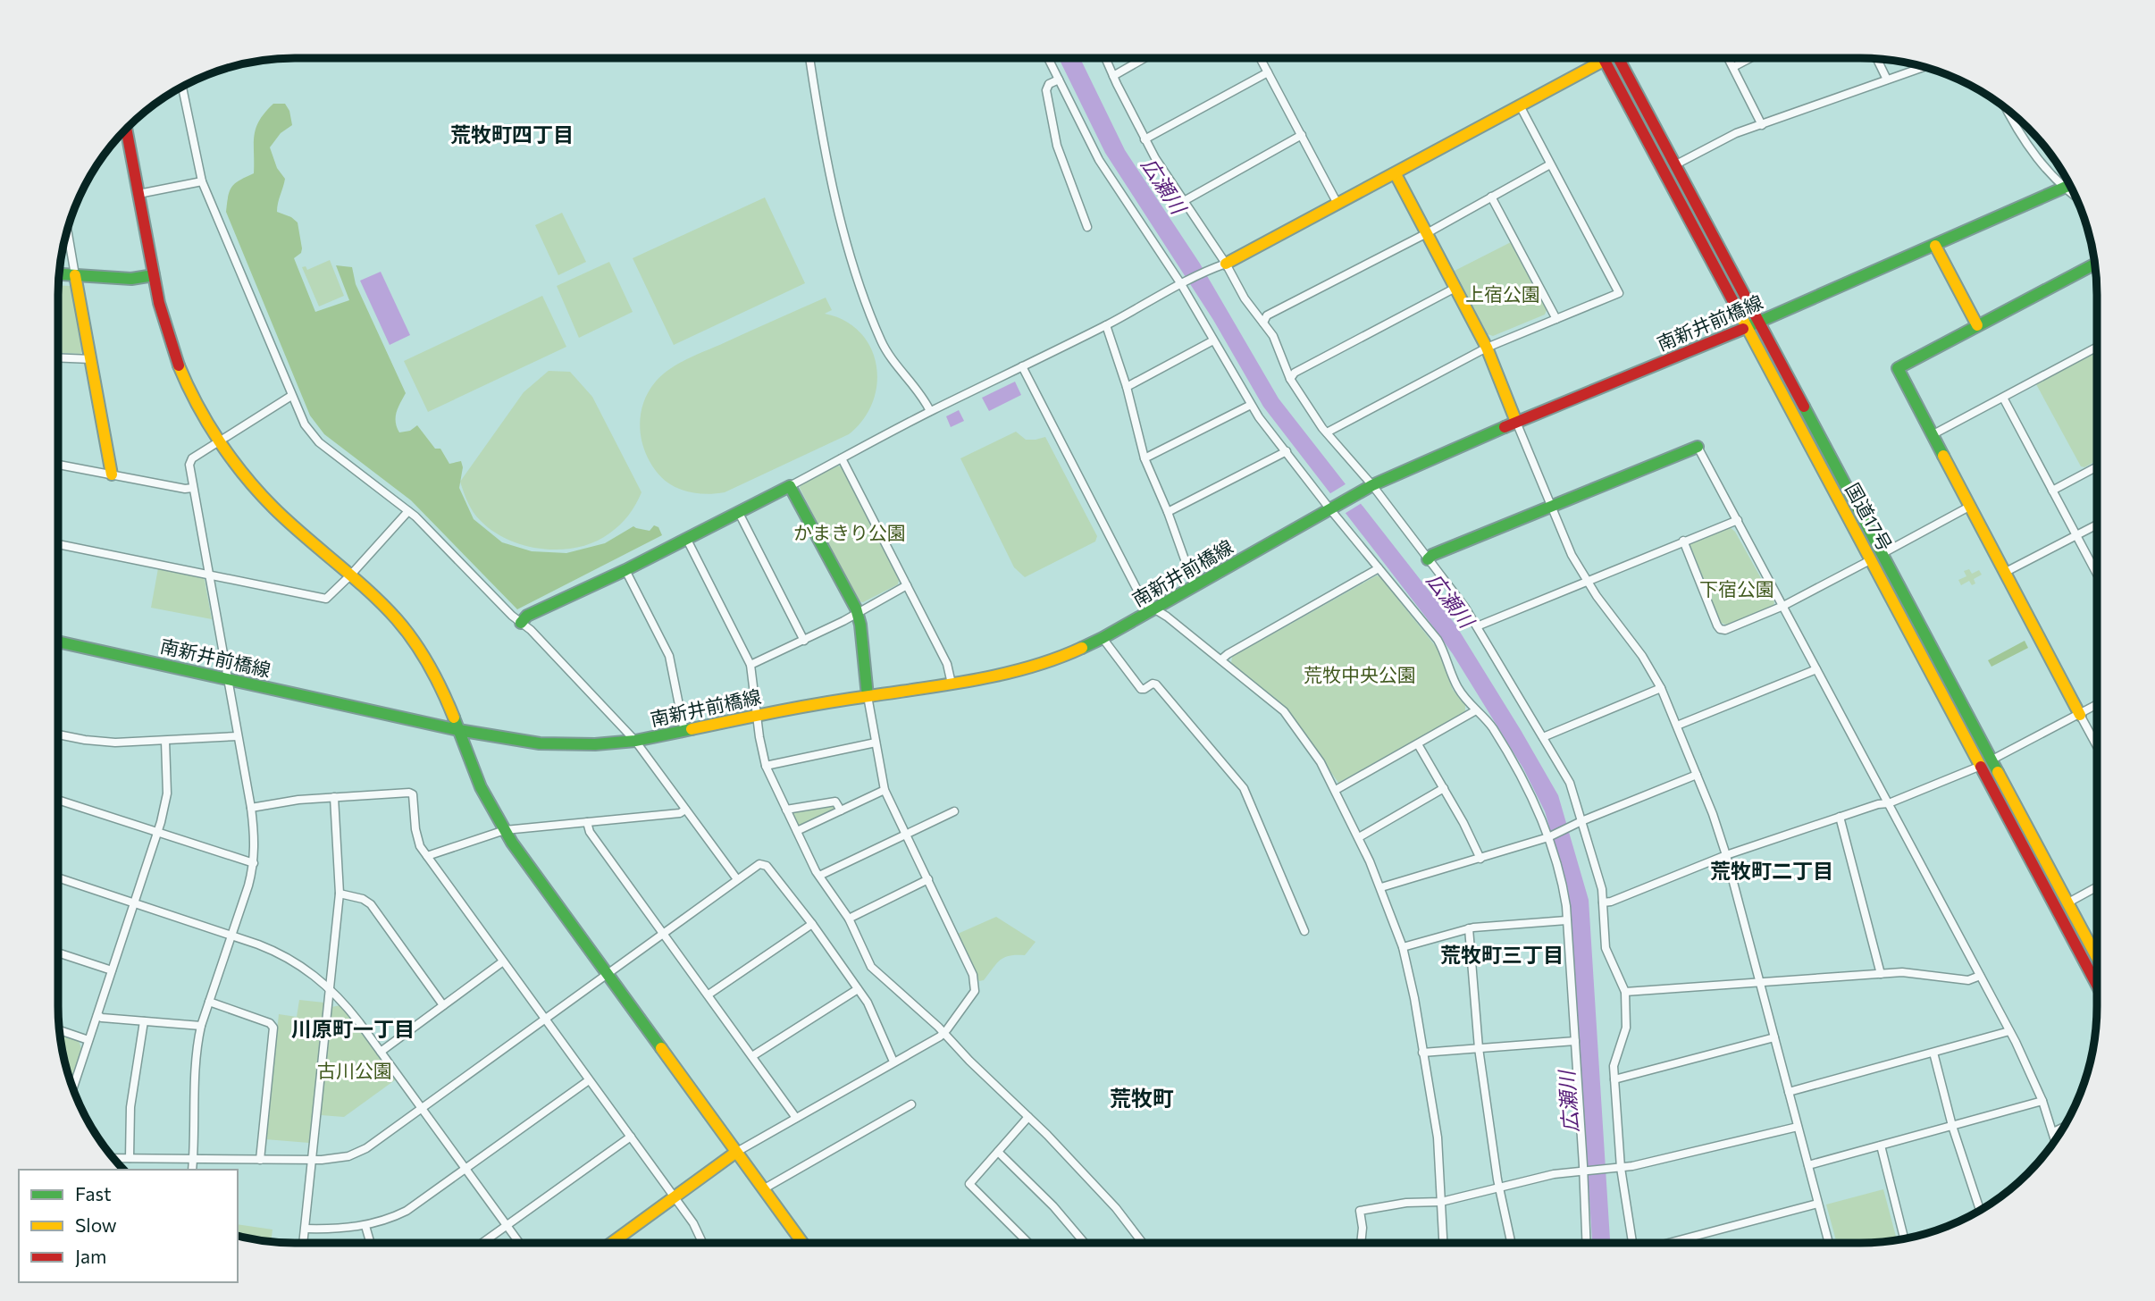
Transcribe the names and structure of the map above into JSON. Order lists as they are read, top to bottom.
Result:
{
  "streets": {
    "main road": ["南新井前橋線", "国道17号"]
  },
  "crossings": [
    ["南新井前橋線", "国道17号"]
  ],
  "districts": [
    "荒牧町四丁目",
    "荒牧町二丁目",
    "荒牧町三丁目",
    "川原町一丁目",
    "荒牧町"
  ],
  "water": ["広瀬川"],
  "parks": [
    "上宿公園",
    "かまきり公園",
    "下宿公園",
    "荒牧中央公園",
    "古川公園"
  ],
  "legend": ["Fast", "Slow", "Jam"]
}
